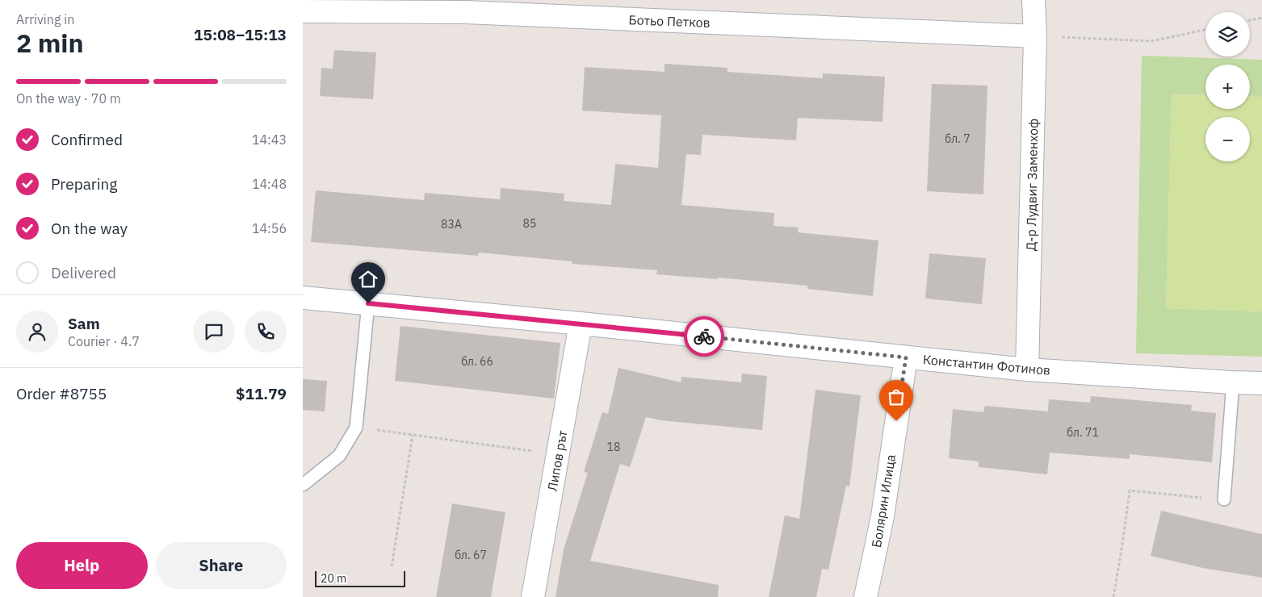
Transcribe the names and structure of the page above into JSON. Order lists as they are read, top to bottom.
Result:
{
  "streets": {
    "street": [
      "Ботьо Петков",
      "Д-р Лудвиг Заменхоф",
      "Константин Фотинов",
      "Липов рът",
      "Болярин Илица"
    ]
  },
  "crossings": [
    ["Ботьо Петков", "Д-р Лудвиг Заменхоф"],
    ["Д-р Лудвиг Заменхоф", "Константин Фотинов"],
    ["Константин Фотинов", "Липов рът"],
    ["Константин Фотинов", "Болярин Илица"]
  ],
  "house_numbers": [
    "бл. 7",
    "85",
    "83А",
    "бл. 66",
    "бл. 71",
    "18",
    "бл. 67"
  ],
  "scale_bar": "20 m",
  "page": {
    "heading": ["2 min", "Arriving in", "15:08–15:13"],
    "panel": [
      "Sam",
      "Courier · 4.7",
      "Order #8755",
      "$11.79"
    ],
    "map_buttons": ["+", "−"],
    "bar": "On the way · 70 m",
    "list": [
      ["Confirmed", "14:43"],
      ["Preparing", "14:48"],
      ["On the way", "14:56"],
      "Delivered"
    ],
    "buttons": ["Help", "Share"],
    "scale": "20 m"
  }
}
